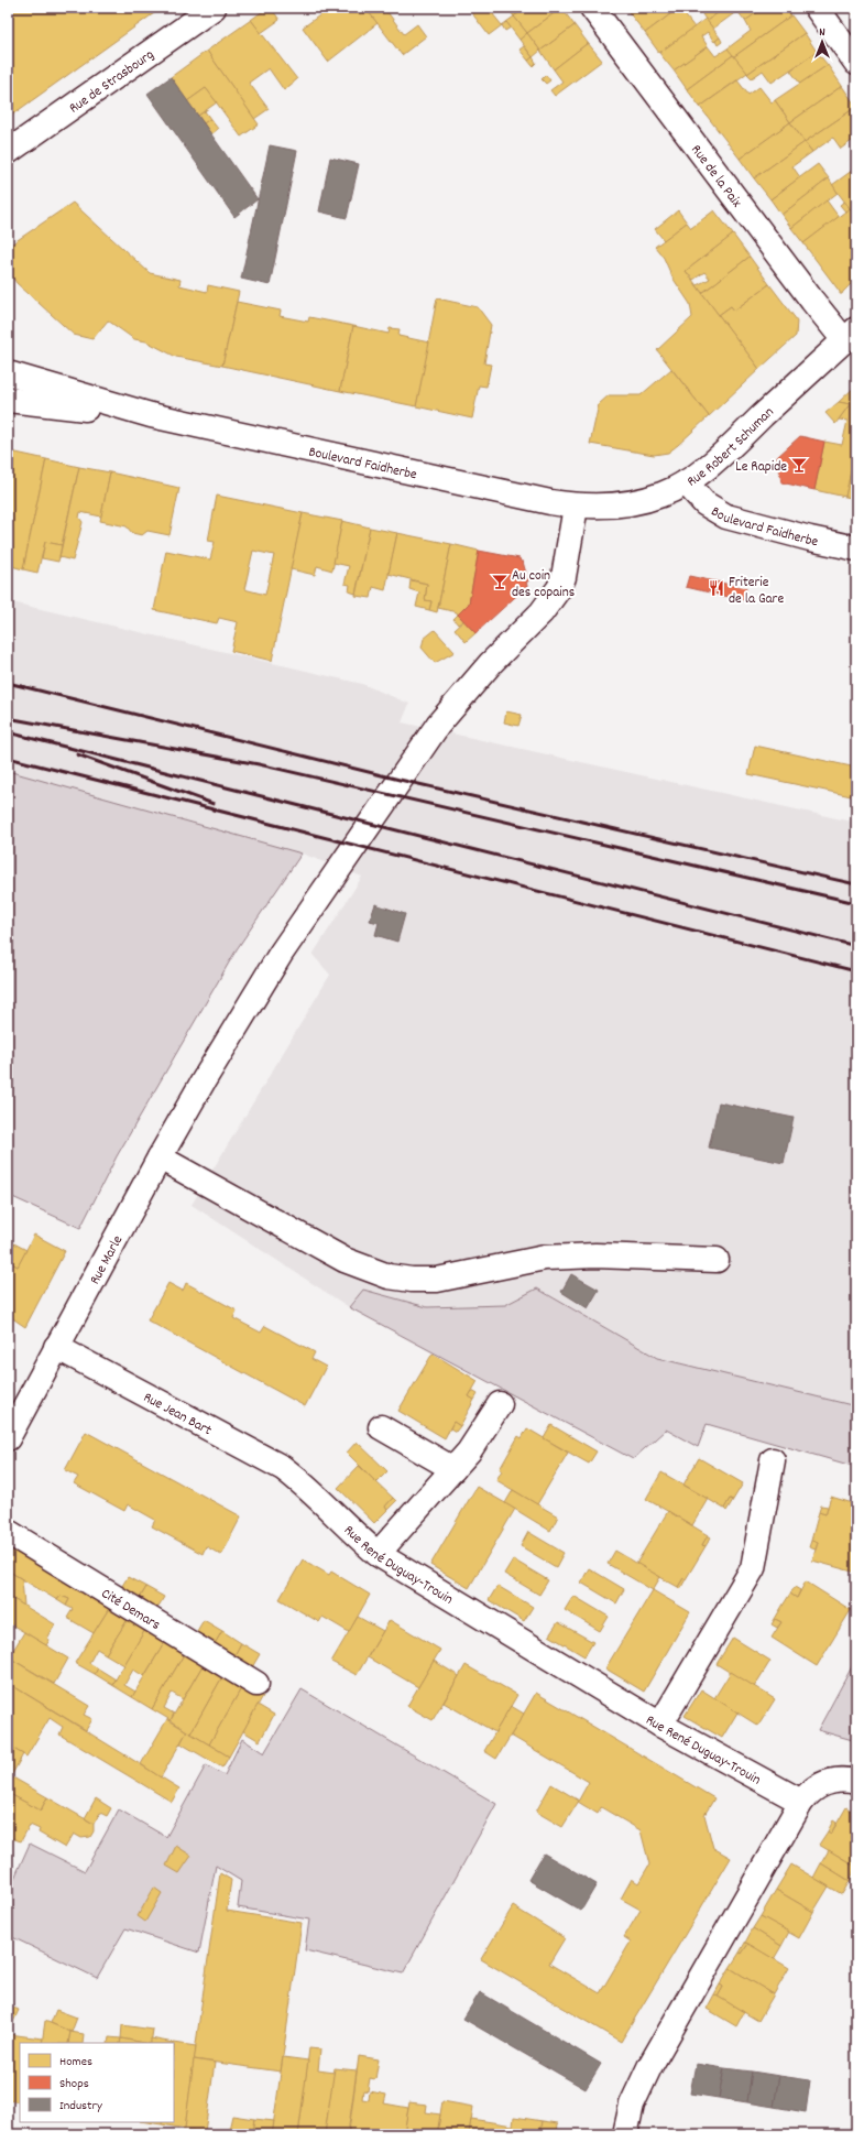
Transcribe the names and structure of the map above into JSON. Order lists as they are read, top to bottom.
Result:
{
  "streets": {
    "street": [
      "Rue de Strasbourg",
      "Rue de la Paix",
      "Rue Robert Schuman",
      "Boulevard Faidherbe",
      "Rue Marle",
      "Rue Jean Bart",
      "Rue René Duguay-Trouin",
      "Cité Demars"
    ]
  },
  "crossings": [
    ["Rue de la Paix", "Rue Robert Schuman"],
    ["Rue Robert Schuman", "Boulevard Faidherbe"],
    ["Rue Robert Schuman", "Rue Marle"],
    ["Boulevard Faidherbe", "Rue Marle"],
    ["Rue Marle", "Rue Jean Bart"],
    ["Rue Jean Bart", "Rue René Duguay-Trouin"]
  ],
  "places": {
    "bar": ["Le Rapide", "Au coin des copains"],
    "restaurant": ["Friterie de la Gare"]
  },
  "legend": ["Homes", "Shops", "Industry"],
  "north": "top"
}
